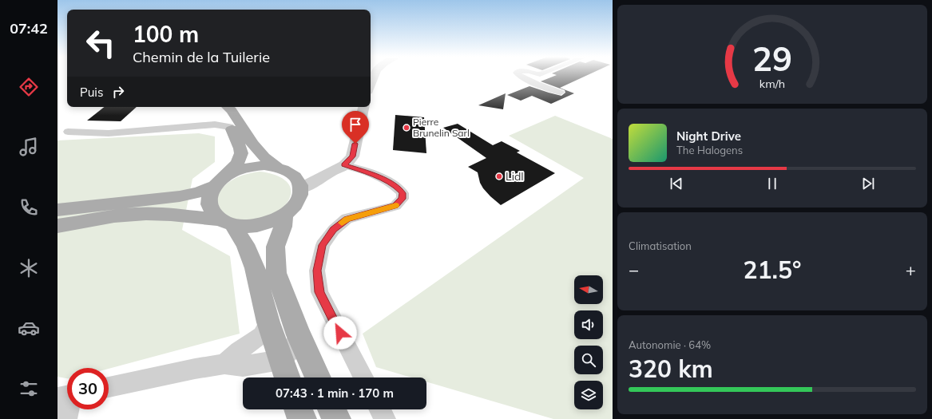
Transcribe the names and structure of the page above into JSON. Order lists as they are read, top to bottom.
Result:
{
  "places": ["Pierre Brunelin Sarl", "Lidl"],
  "north": "left",
  "page": {
    "tabs": "07:42",
    "turn": ["100 m", "Chemin de la Tuilerie"],
    "then": "Puis",
    "song": ["Night Drive", "The Halogens"],
    "tile": [
      "Climatisation",
      ["Autonomie · 64%", "320 km"]
    ],
    "heat": ["−", "21.5°", "+"],
    "limit": "30",
    "trip": "07:43 · 1 min · 170 m",
    "gauge": ["29", "km/h"]
  }
}
